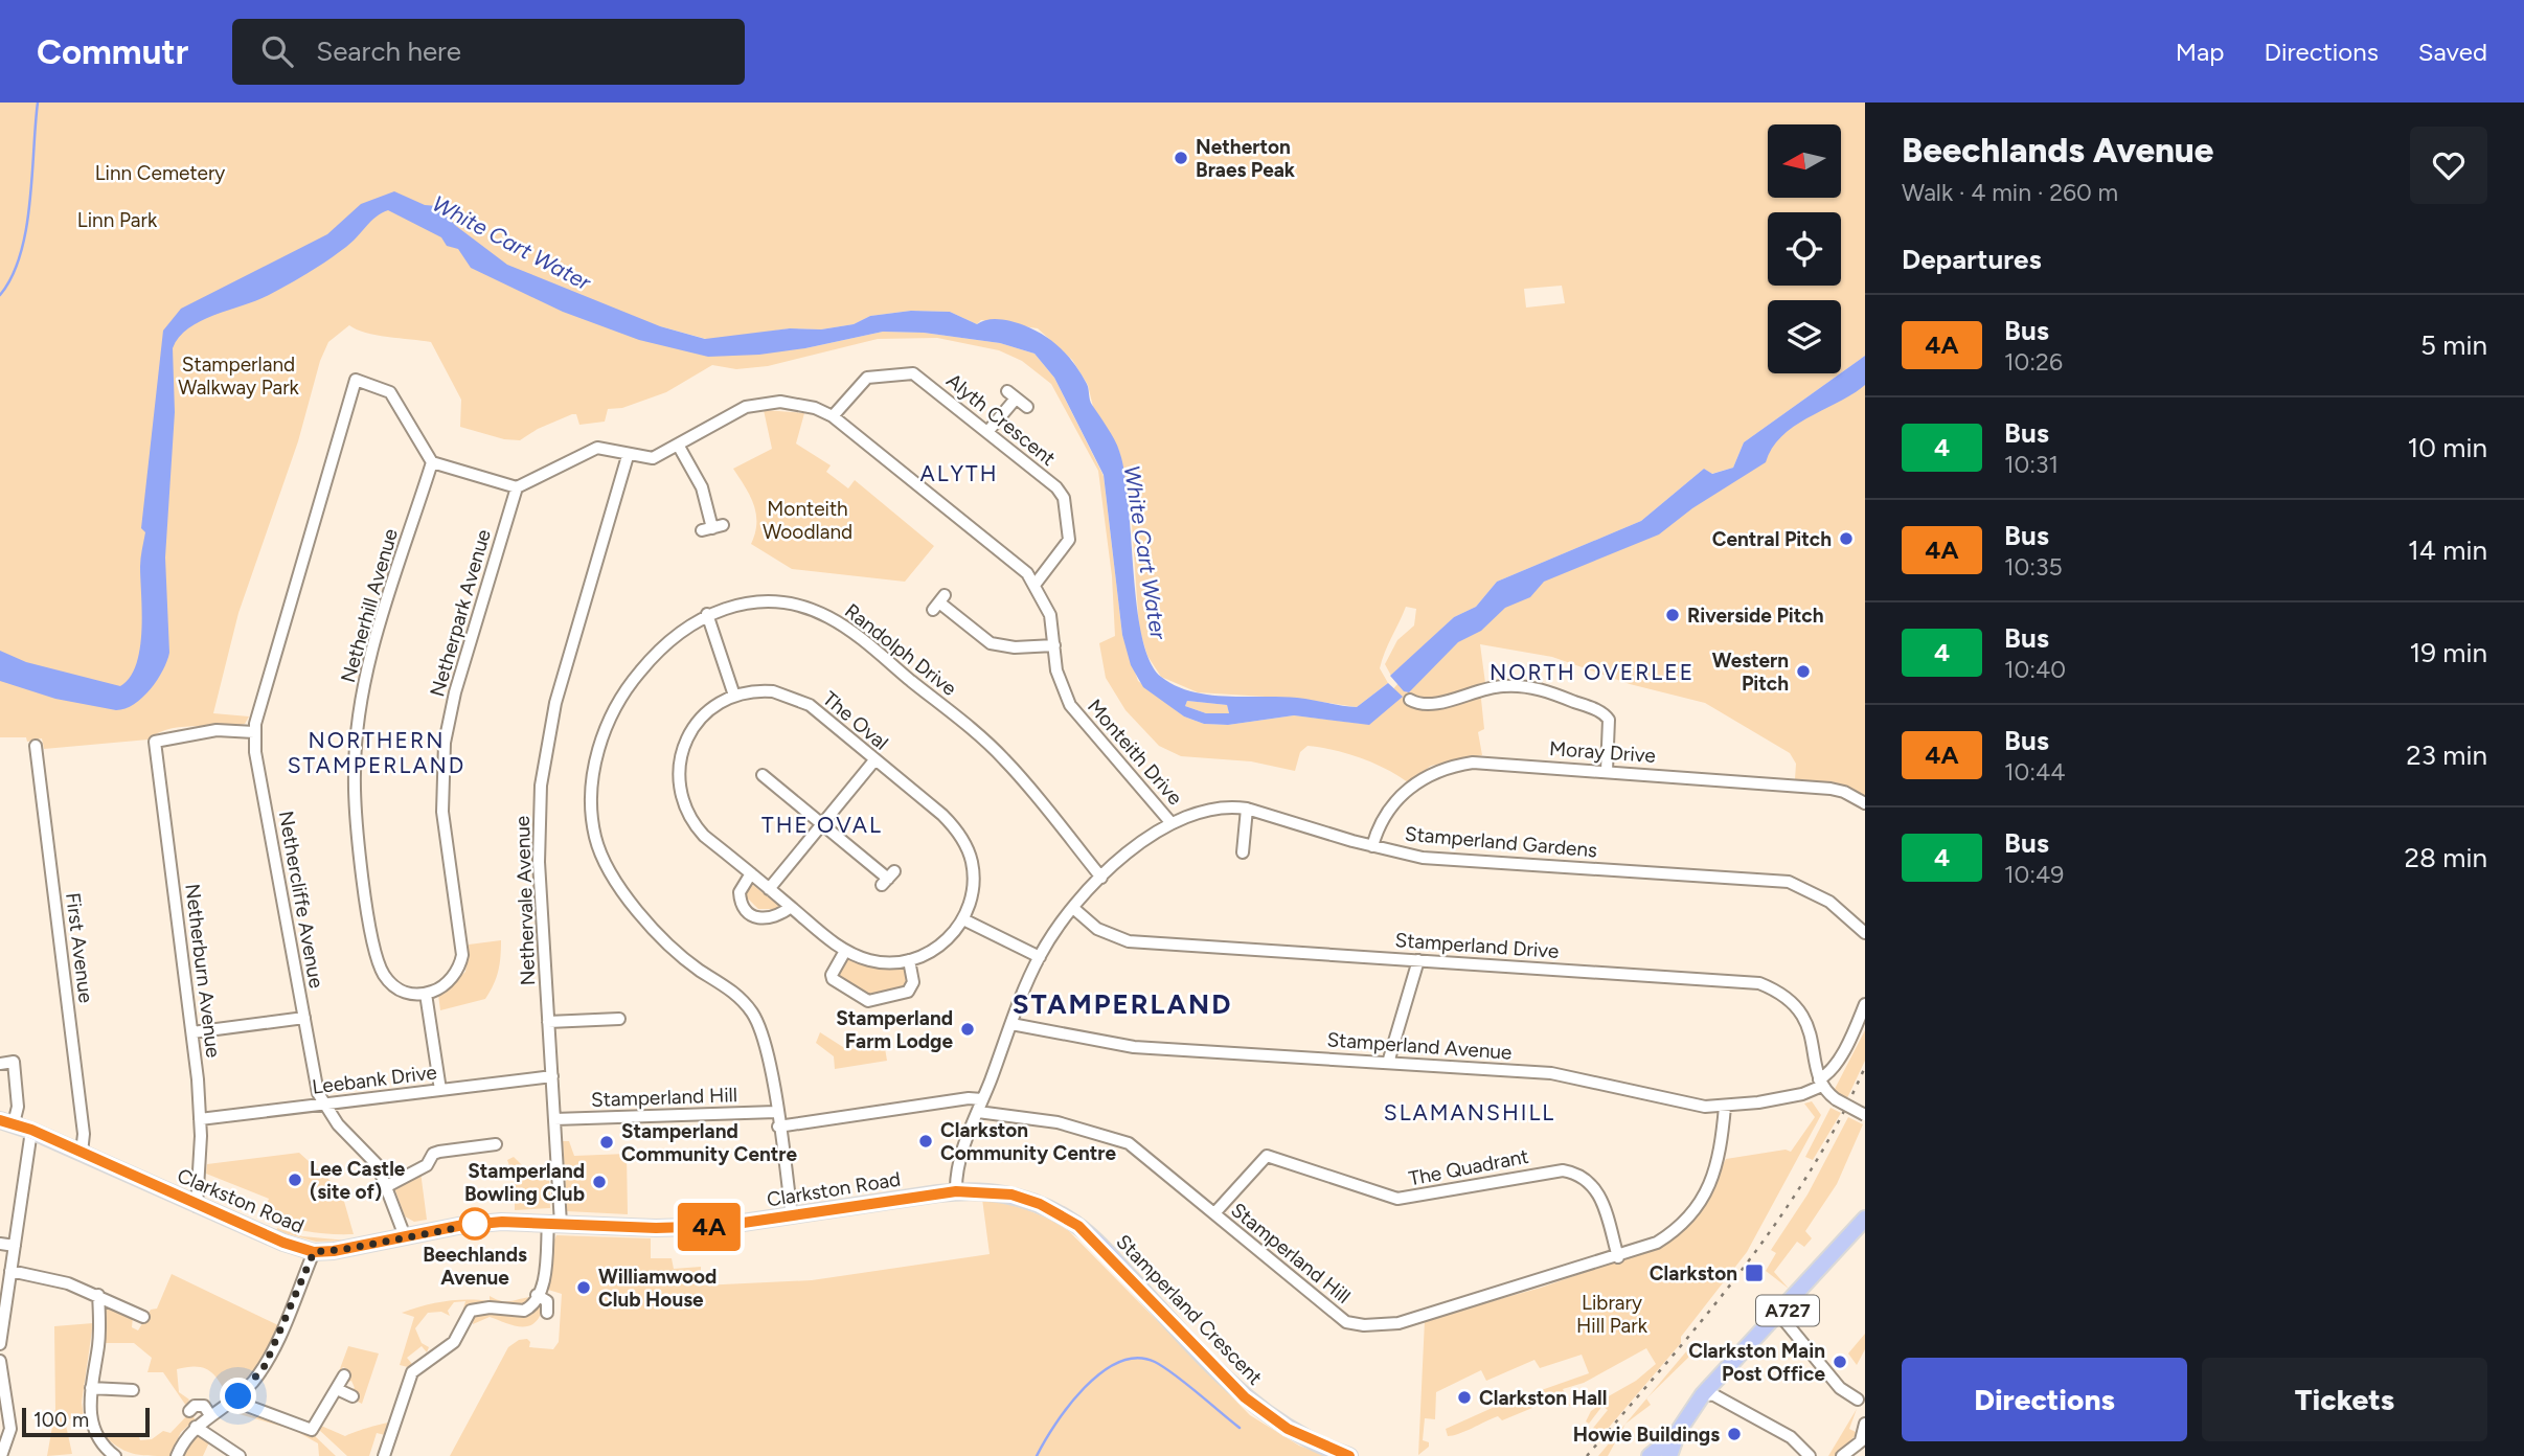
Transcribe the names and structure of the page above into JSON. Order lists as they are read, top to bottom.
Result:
{
  "streets": {
    "main road": ["Clarkston Road", "Stamperland Crescent", "A727"],
    "street": [
      "Alyth Crescent",
      "Netherhill Avenue",
      "Netherpark Avenue",
      "Randolph Drive",
      "The Oval",
      "Monteith Drive",
      "Moray Drive",
      "Stamperland Gardens",
      "Nethercliffe Avenue",
      "Nethervale Avenue",
      "Stamperland Drive",
      "First Avenue",
      "Netherburn Avenue",
      "Stamperland Avenue",
      "Leebank Drive",
      "Stamperland Hill",
      "The Quadrant"
    ]
  },
  "crossings": [
    ["Alyth Crescent", "Monteith Drive"],
    ["Netherhill Avenue", "Netherpark Avenue"],
    ["Netherhill Avenue", "Nethercliffe Avenue"],
    ["Netherpark Avenue", "Monteith Drive"],
    ["Randolph Drive", "Stamperland Gardens"],
    ["Randolph Drive", "Stamperland Hill"],
    ["Randolph Drive", "Clarkston Road"],
    ["Monteith Drive", "Stamperland Gardens"],
    ["Monteith Drive", "Nethervale Avenue"],
    ["Moray Drive", "Stamperland Gardens"],
    ["Stamperland Gardens", "Stamperland Drive"],
    ["Stamperland Gardens", "Stamperland Avenue"],
    ["Stamperland Gardens", "Stamperland Hill"],
    ["Stamperland Gardens", "Clarkston Road"],
    ["Stamperland Gardens", "Stamperland Crescent"],
    ["Nethercliffe Avenue", "Netherburn Avenue"],
    ["Nethercliffe Avenue", "Leebank Drive"],
    ["Nethercliffe Avenue", "Clarkston Road"],
    ["Nethervale Avenue", "Leebank Drive"],
    ["Nethervale Avenue", "Stamperland Hill"],
    ["Nethervale Avenue", "Clarkston Road"],
    ["Stamperland Drive", "Stamperland Avenue"],
    ["First Avenue", "Clarkston Road"],
    ["Netherburn Avenue", "Leebank Drive"],
    ["Netherburn Avenue", "Clarkston Road"],
    ["Stamperland Avenue", "Stamperland Hill"],
    ["Stamperland Hill", "The Quadrant"],
    ["Clarkston Road", "Stamperland Crescent"]
  ],
  "districts": [
    "ALYTH",
    "NORTH OVERLEE",
    "NORTHERN STAMPERLAND",
    "THE OVAL",
    "STAMPERLAND",
    "SLAMANSHILL"
  ],
  "water": ["White Cart Water"],
  "parks": [
    "Linn Cemetery",
    "Linn Park",
    "Stamperland Walkway Park",
    "Monteith Woodland",
    "Library Hill Park"
  ],
  "places": {
    "other": [
      "Netherton Braes Peak",
      "Central Pitch",
      "Riverside Pitch",
      "Western Pitch",
      "Stamperland Farm Lodge",
      "Clarkston Community Centre",
      "Stamperland Community Centre",
      "Lee Castle (site of)",
      "Stamperland Bowling Club",
      "Beechlands Avenue",
      "Williamwood Club House",
      "Clarkston Main Post Office",
      "Clarkston Hall",
      "Howie Buildings"
    ],
    "transit": ["Clarkston"]
  },
  "lines": ["bus line 4A"],
  "scale_bar": "100 m",
  "north": "left",
  "page": {
    "header": "Commutr",
    "search": "Search here",
    "nav": ["Map", "Directions", "Saved"],
    "on_map": "4A",
    "heading": [
      ["Beechlands Avenue", "Walk · 4 min · 260 m"],
      "Departures"
    ],
    "list": [
      {
        "mark": "4A",
        "name": "Bus",
        "note": "10:26",
        "value": "5 min"
      },
      {
        "mark": "4",
        "name": "Bus",
        "note": "10:31",
        "value": "10 min"
      },
      {
        "mark": "4A",
        "name": "Bus",
        "note": "10:35",
        "value": "14 min"
      },
      {
        "mark": "4",
        "name": "Bus",
        "note": "10:40",
        "value": "19 min"
      },
      {
        "mark": "4A",
        "name": "Bus",
        "note": "10:44",
        "value": "23 min"
      },
      {
        "mark": "4",
        "name": "Bus",
        "note": "10:49",
        "value": "28 min"
      }
    ],
    "buttons": ["Directions", "Tickets"],
    "scale": "100 m"
  }
}
